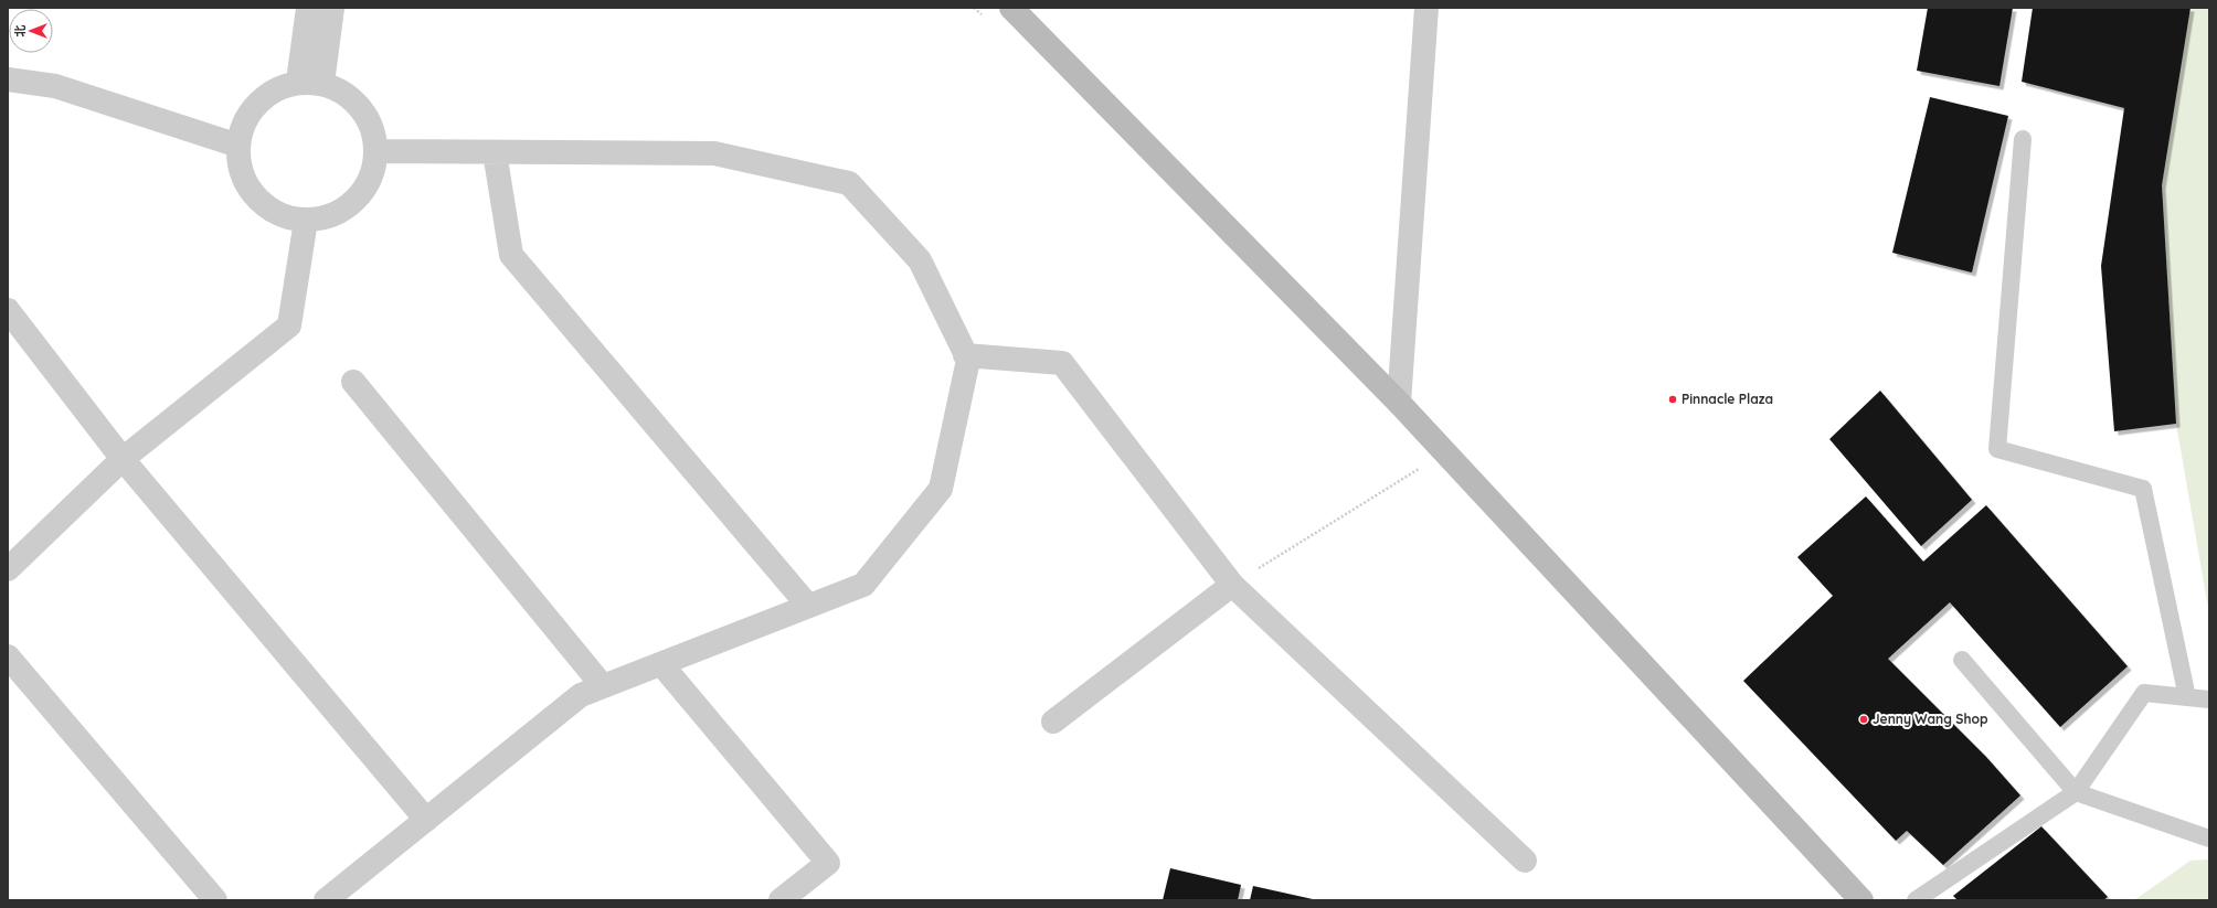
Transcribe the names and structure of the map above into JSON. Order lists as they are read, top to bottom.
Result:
{
  "places": ["Pinnacle Plaza", "Jenny Wang Shop"],
  "north": "left"
}
